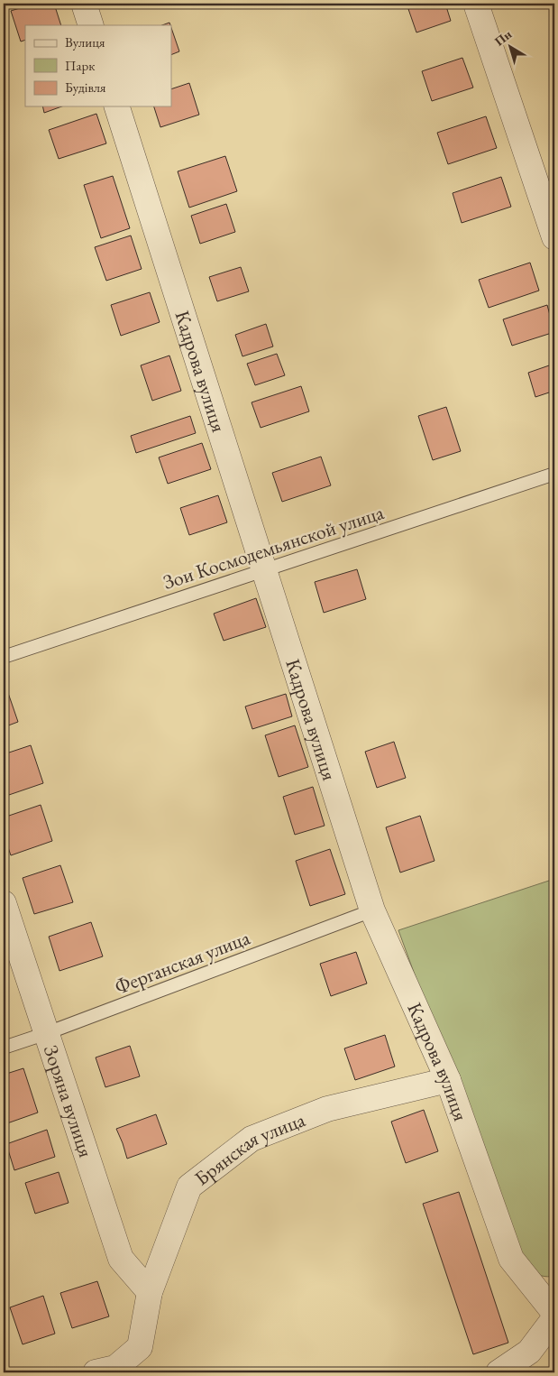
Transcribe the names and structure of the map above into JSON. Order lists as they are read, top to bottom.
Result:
{
  "streets": {
    "street": ["Кадрова вулиця", "Зоряна вулиця", "Брянская улица"],
    "lane": ["Зои Космодемьянской улица", "Ферганская улица"]
  },
  "crossings": [
    ["Кадрова вулиця", "Зои Космодемьянской улица"],
    ["Кадрова вулиця", "Ферганская улица"],
    ["Кадрова вулиця", "Брянская улица"],
    ["Ферганская улица", "Зоряна вулиця"],
    ["Зоряна вулиця", "Брянская улица"]
  ],
  "legend": ["Вулиця", "Парк", "Будівля"],
  "north": "top left"
}
